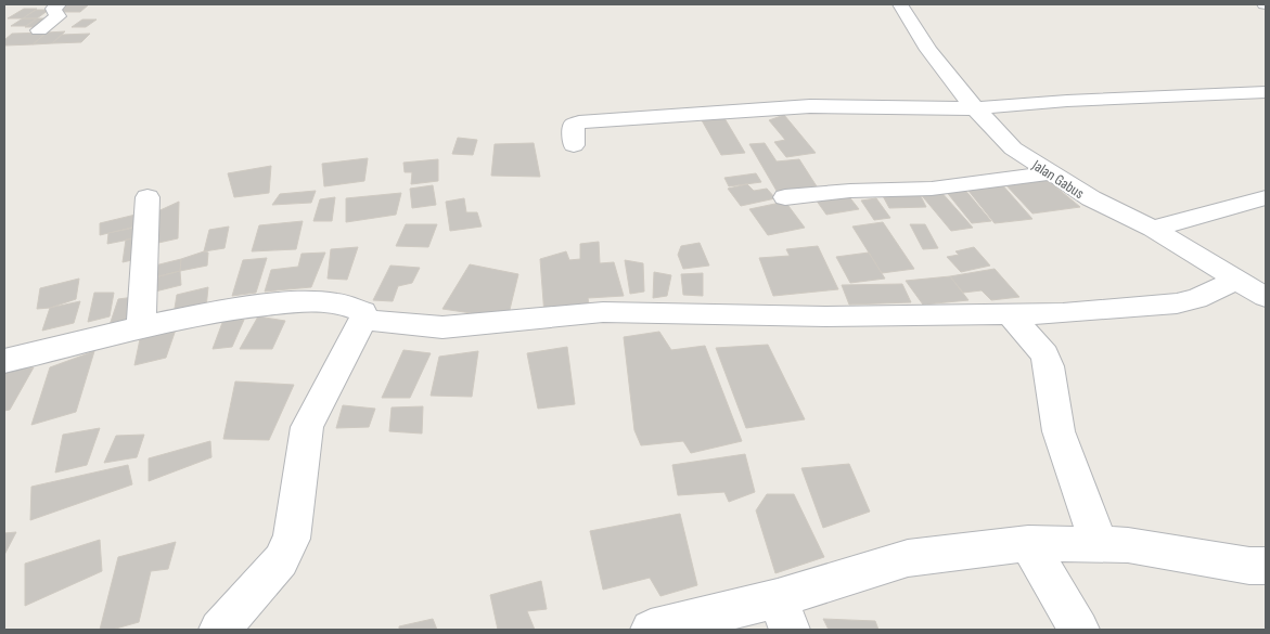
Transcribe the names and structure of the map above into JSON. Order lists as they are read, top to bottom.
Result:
{
  "streets": {
    "street": ["Jalan Gabus"]
  }
}
